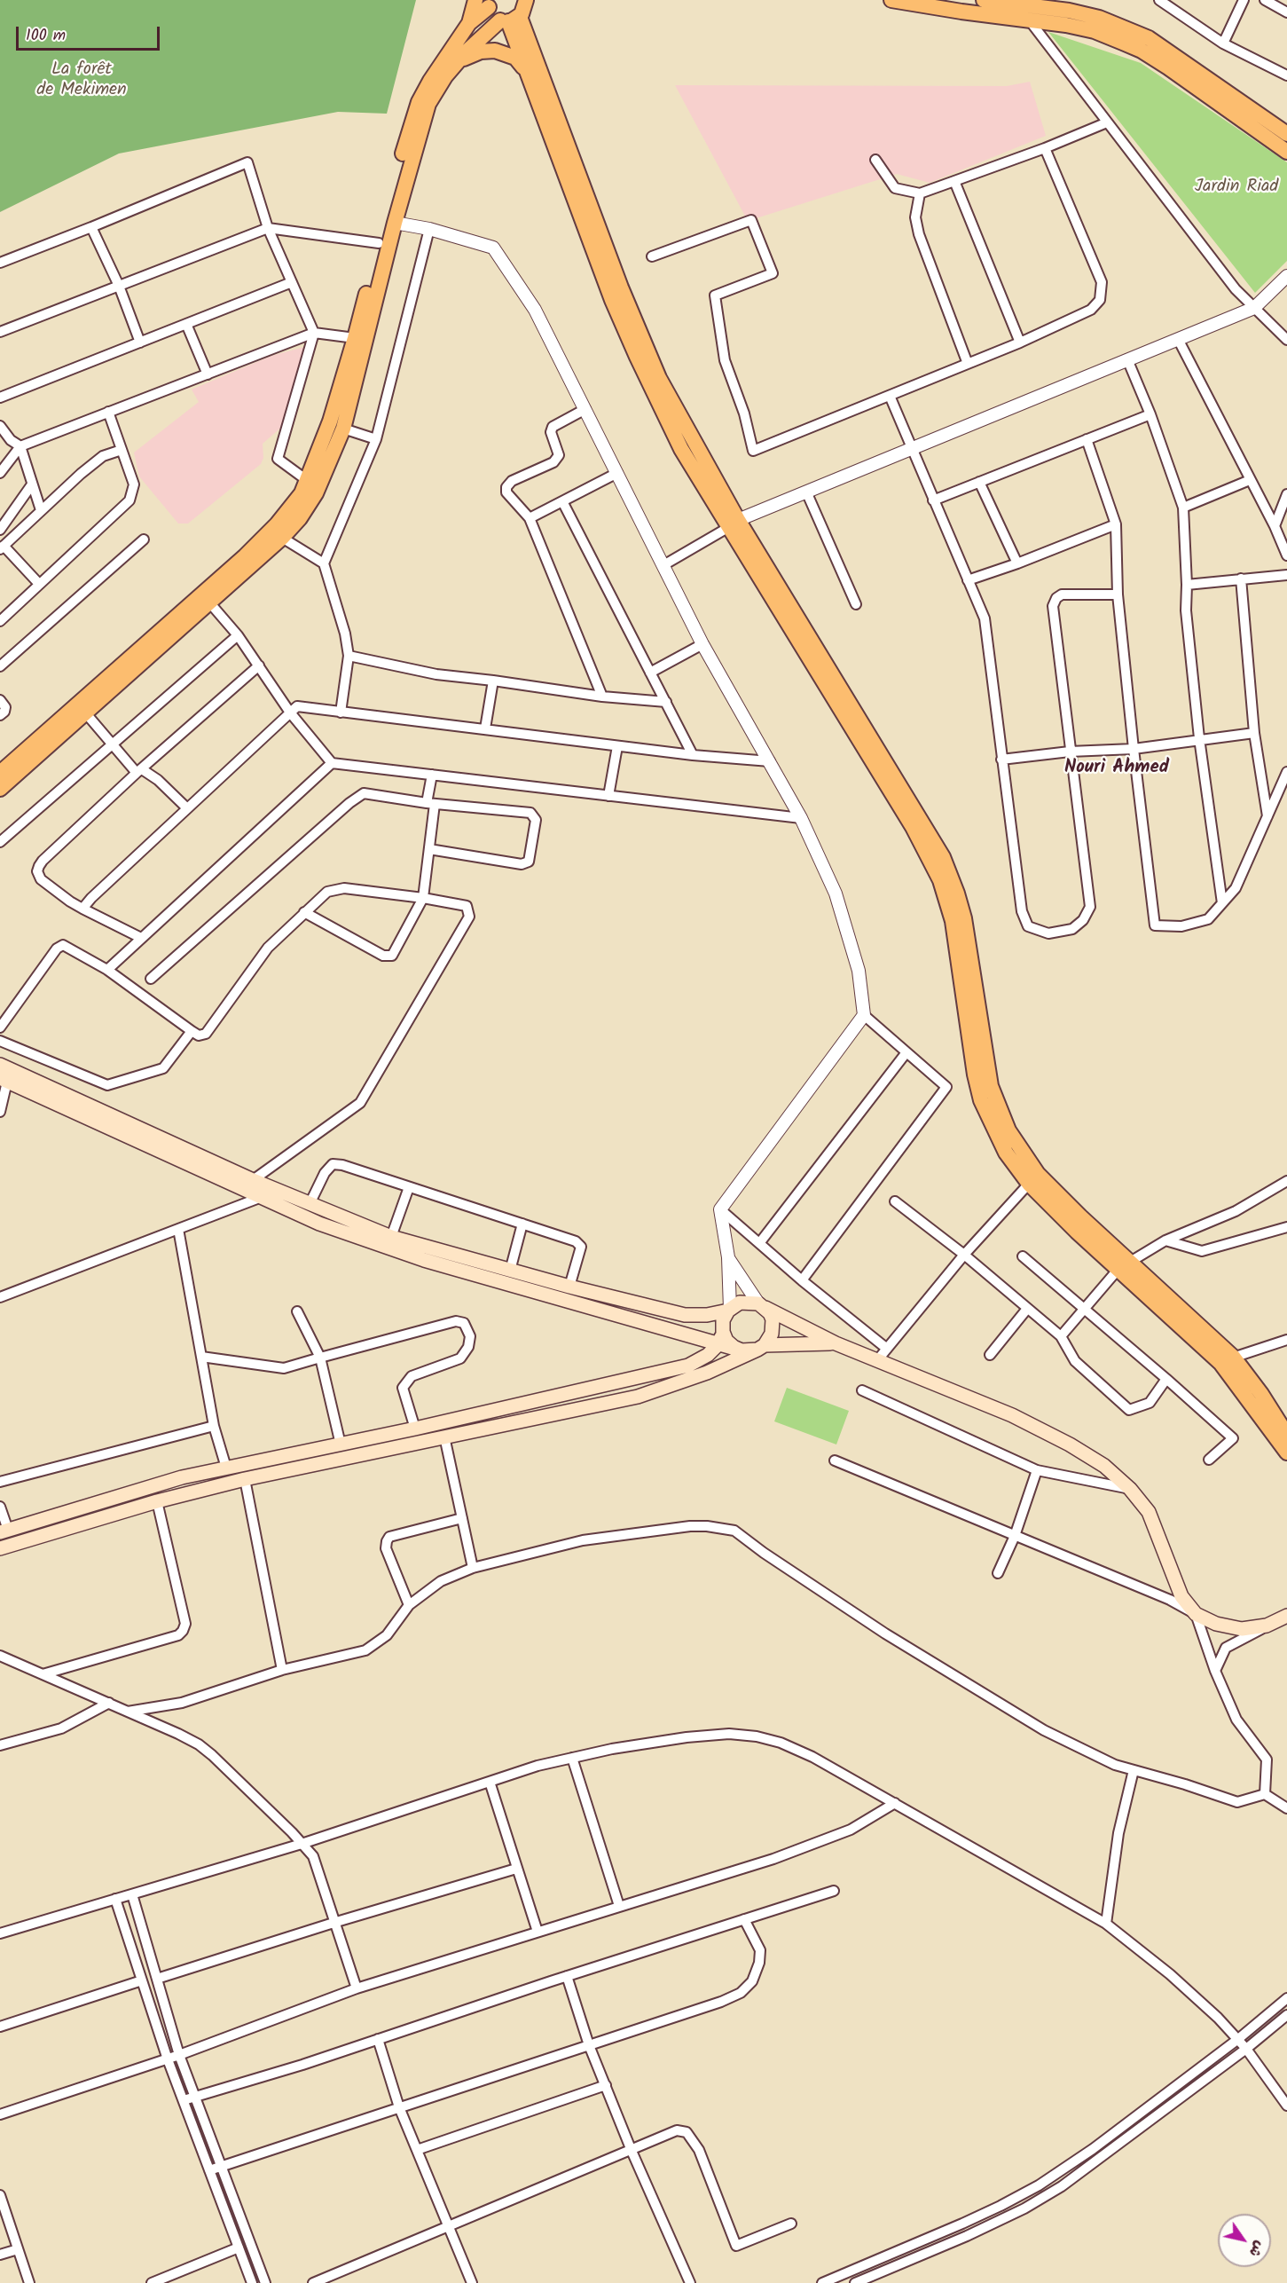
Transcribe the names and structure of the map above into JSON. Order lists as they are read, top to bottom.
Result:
{
  "districts": ["Nouri Ahmed"],
  "parks": ["La forêt de Mekimen", "Jardin Riad"],
  "scale_bar": "100 m",
  "north": "bottom right"
}
